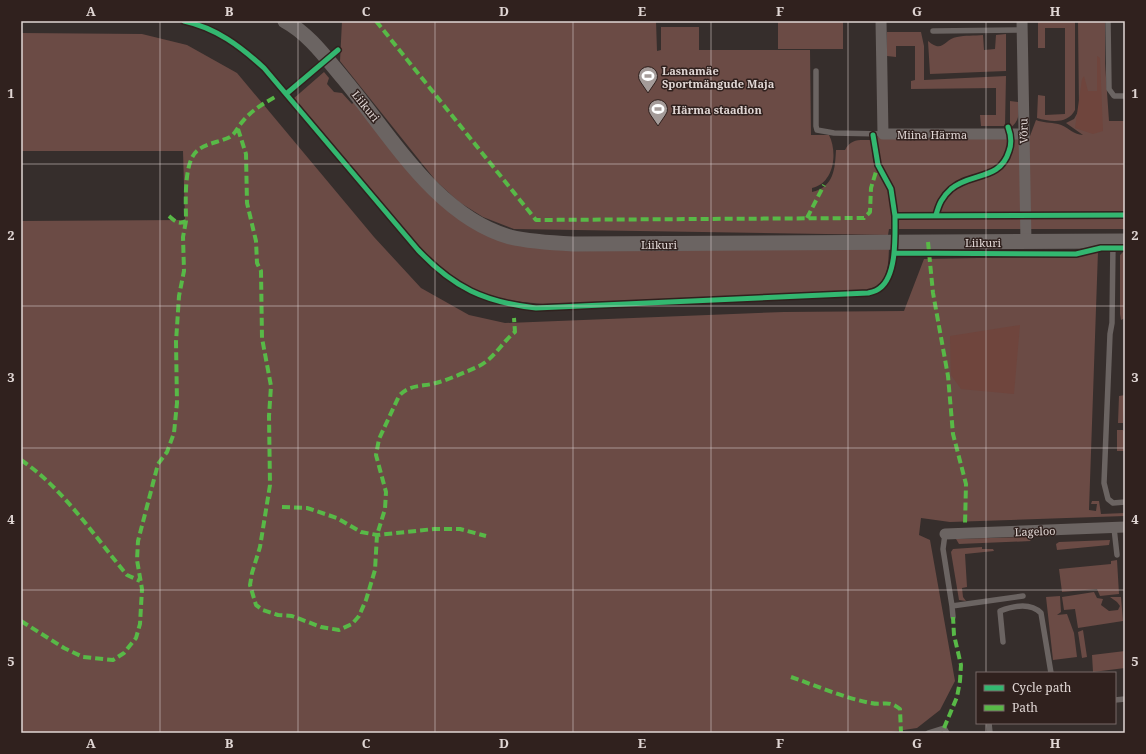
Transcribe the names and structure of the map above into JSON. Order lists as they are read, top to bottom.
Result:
{
  "streets": {
    "street": [
      "Liikuri",
      "Võru",
      "Miina Härma",
      "Lageloo"
    ]
  },
  "crossings": [
    ["Liikuri", "Võru"],
    ["Võru", "Miina Härma"]
  ],
  "places": {
    "sports": ["Lasnamäe Sportmängude Maja", "Härma staadion"]
  },
  "legend": ["Cycle path", "Path"],
  "grid": {
    "columns": [
      "A",
      "B",
      "C",
      "D",
      "E",
      "F",
      "G",
      "H"
    ],
    "rows": [
      "1",
      "2",
      "3",
      "4",
      "5"
    ]
  }
}
